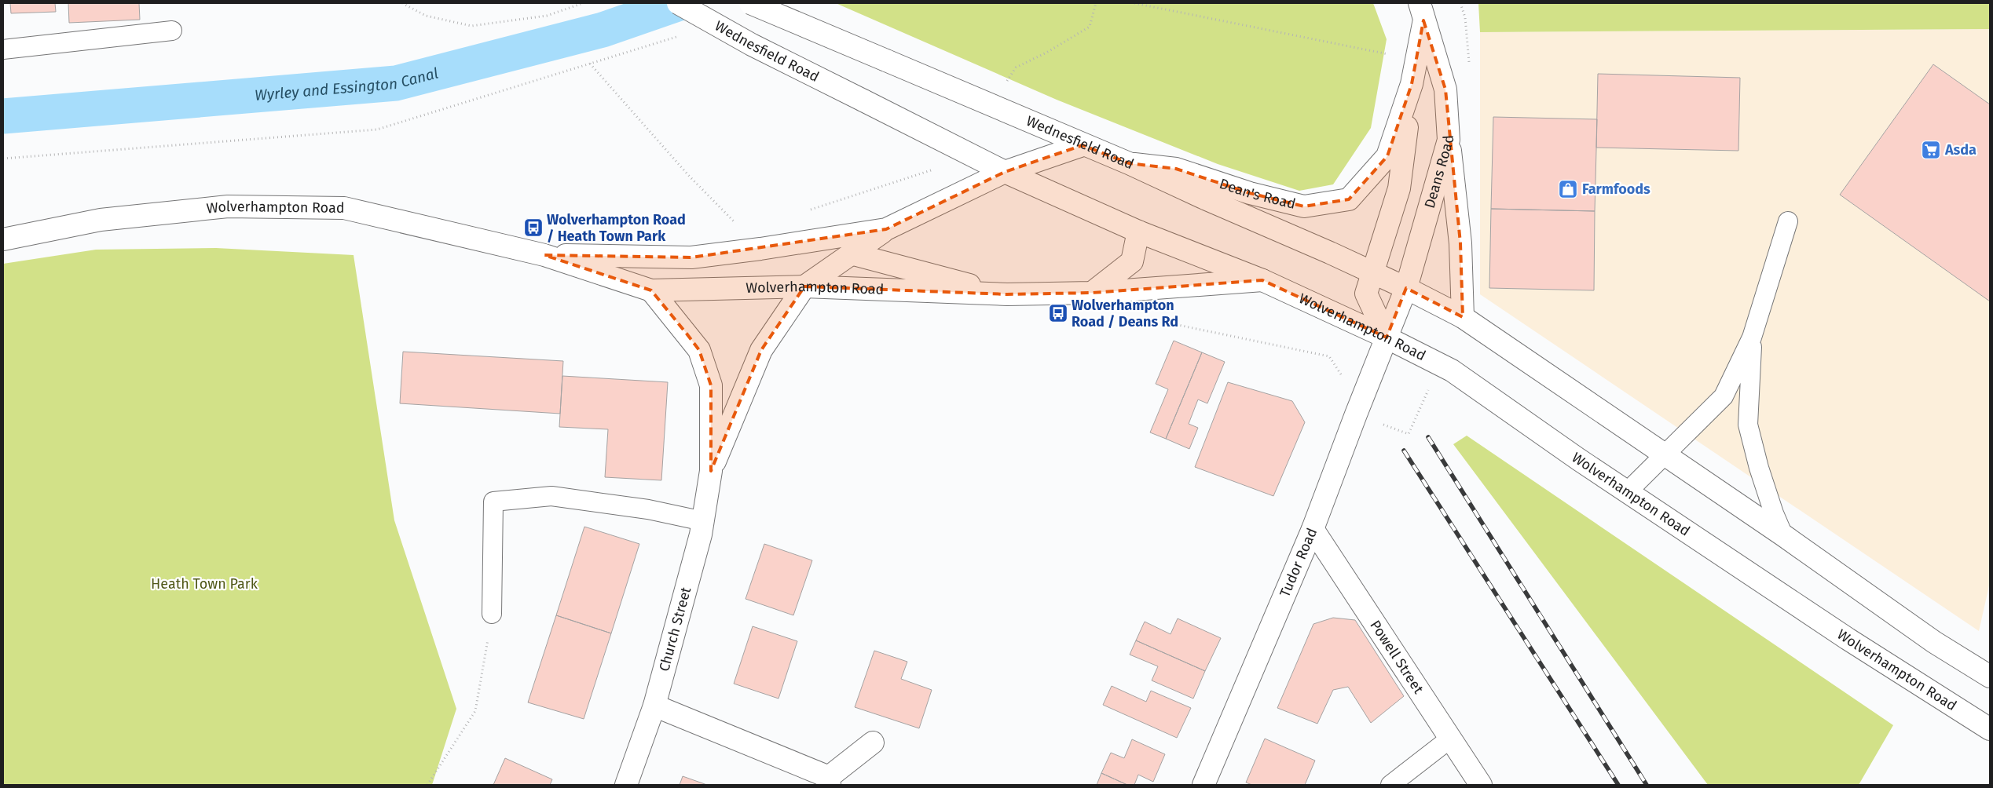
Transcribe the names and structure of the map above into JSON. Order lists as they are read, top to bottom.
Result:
{
  "streets": {
    "street": [
      "Wednesfield Road",
      "Deans Road",
      "Dean's Road",
      "Wolverhampton Road",
      "Tudor Road",
      "Church Street",
      "Powell Street"
    ]
  },
  "crossings": [
    ["Wednesfield Road", "Deans Road"],
    ["Wednesfield Road", "Dean's Road"],
    ["Wednesfield Road", "Wolverhampton Road"],
    ["Deans Road", "Dean's Road"],
    ["Deans Road", "Wolverhampton Road"],
    ["Deans Road", "Tudor Road"],
    ["Dean's Road", "Wolverhampton Road"],
    ["Dean's Road", "Tudor Road"],
    ["Wolverhampton Road", "Tudor Road"],
    ["Wolverhampton Road", "Church Street"],
    ["Tudor Road", "Powell Street"]
  ],
  "water": ["Wyrley and Essington Canal"],
  "parks": ["Heath Town Park"],
  "places": {
    "supermarket": ["Asda"],
    "shop": ["Farmfoods"],
    "bus stop": ["Wolverhampton Road / Heath Town Park", "Wolverhampton Road / Deans Rd"]
  }
}
